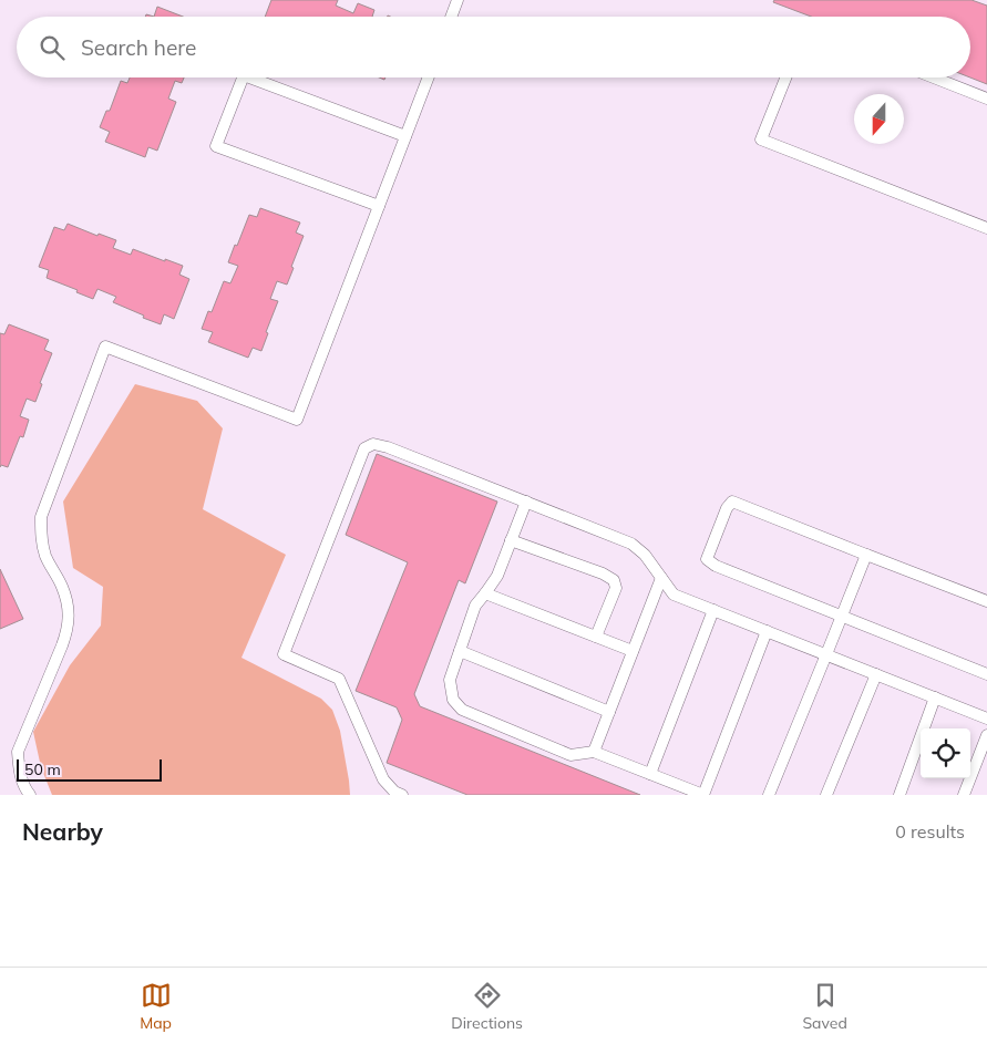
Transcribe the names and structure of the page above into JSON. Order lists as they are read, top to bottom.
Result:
{
  "scale_bar": "50 m",
  "north": "bottom",
  "page": {
    "search": "Search here",
    "scale": "50 m",
    "heading": ["Nearby", "0 results"],
    "nav": ["Map", "Directions", "Saved"]
  }
}
